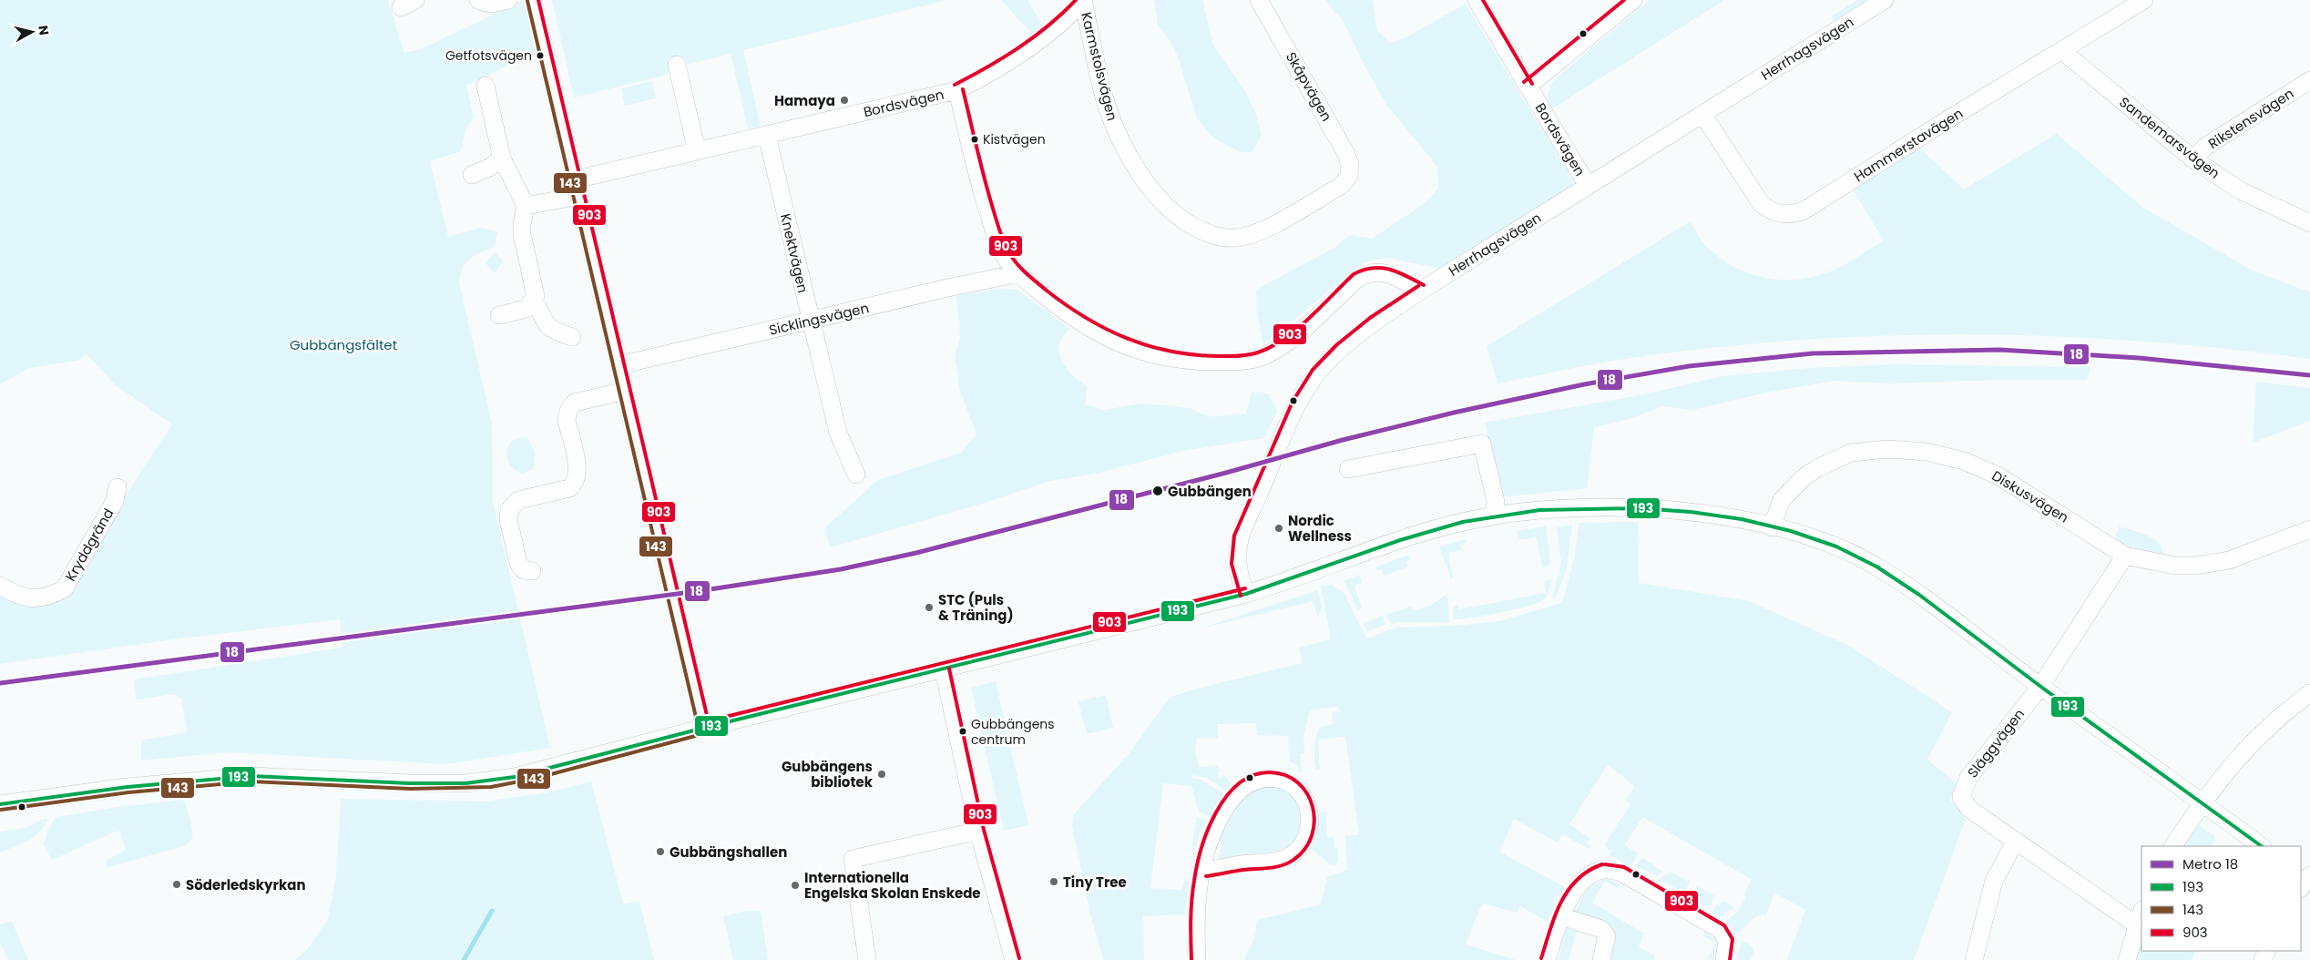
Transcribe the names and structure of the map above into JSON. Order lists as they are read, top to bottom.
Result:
{
  "streets": {
    "street": [
      "Herrhagsvägen",
      "Karmstolsvägen",
      "Skåpvägen",
      "Bordsvägen",
      "Rikstensvägen",
      "Sandemarsvägen",
      "Hammerstavägen",
      "Knektvägen",
      "Sicklingsvägen",
      "Diskusvägen",
      "Kryddgränd",
      "Släggvägen"
    ]
  },
  "crossings": [
    ["Herrhagsvägen", "Bordsvägen"],
    ["Herrhagsvägen", "Hammerstavägen"],
    ["Karmstolsvägen", "Skåpvägen"],
    ["Karmstolsvägen", "Bordsvägen"],
    ["Bordsvägen", "Knektvägen"],
    ["Rikstensvägen", "Sandemarsvägen"],
    ["Sandemarsvägen", "Hammerstavägen"],
    ["Knektvägen", "Sicklingsvägen"],
    ["Diskusvägen", "Släggvägen"]
  ],
  "parks": ["Gubbängsfältet"],
  "places": [
    "Getfotsvägen",
    "Hamaya",
    "Kistvägen",
    "Gubbängen",
    "Nordic Wellness",
    "STC (Puls & Träning)",
    "Gubbängens centrum",
    "Gubbängens bibliotek",
    "Gubbängshallen",
    "Tiny Tree",
    "Söderledskyrkan",
    "Internationella Engelska Skolan Enskede"
  ],
  "lines": [
    "transit line 903",
    "transit line 143",
    "metro line 18",
    "transit line 193"
  ],
  "legend": [
    "Metro 18",
    "193",
    "143",
    "903"
  ],
  "north": "right"
}
